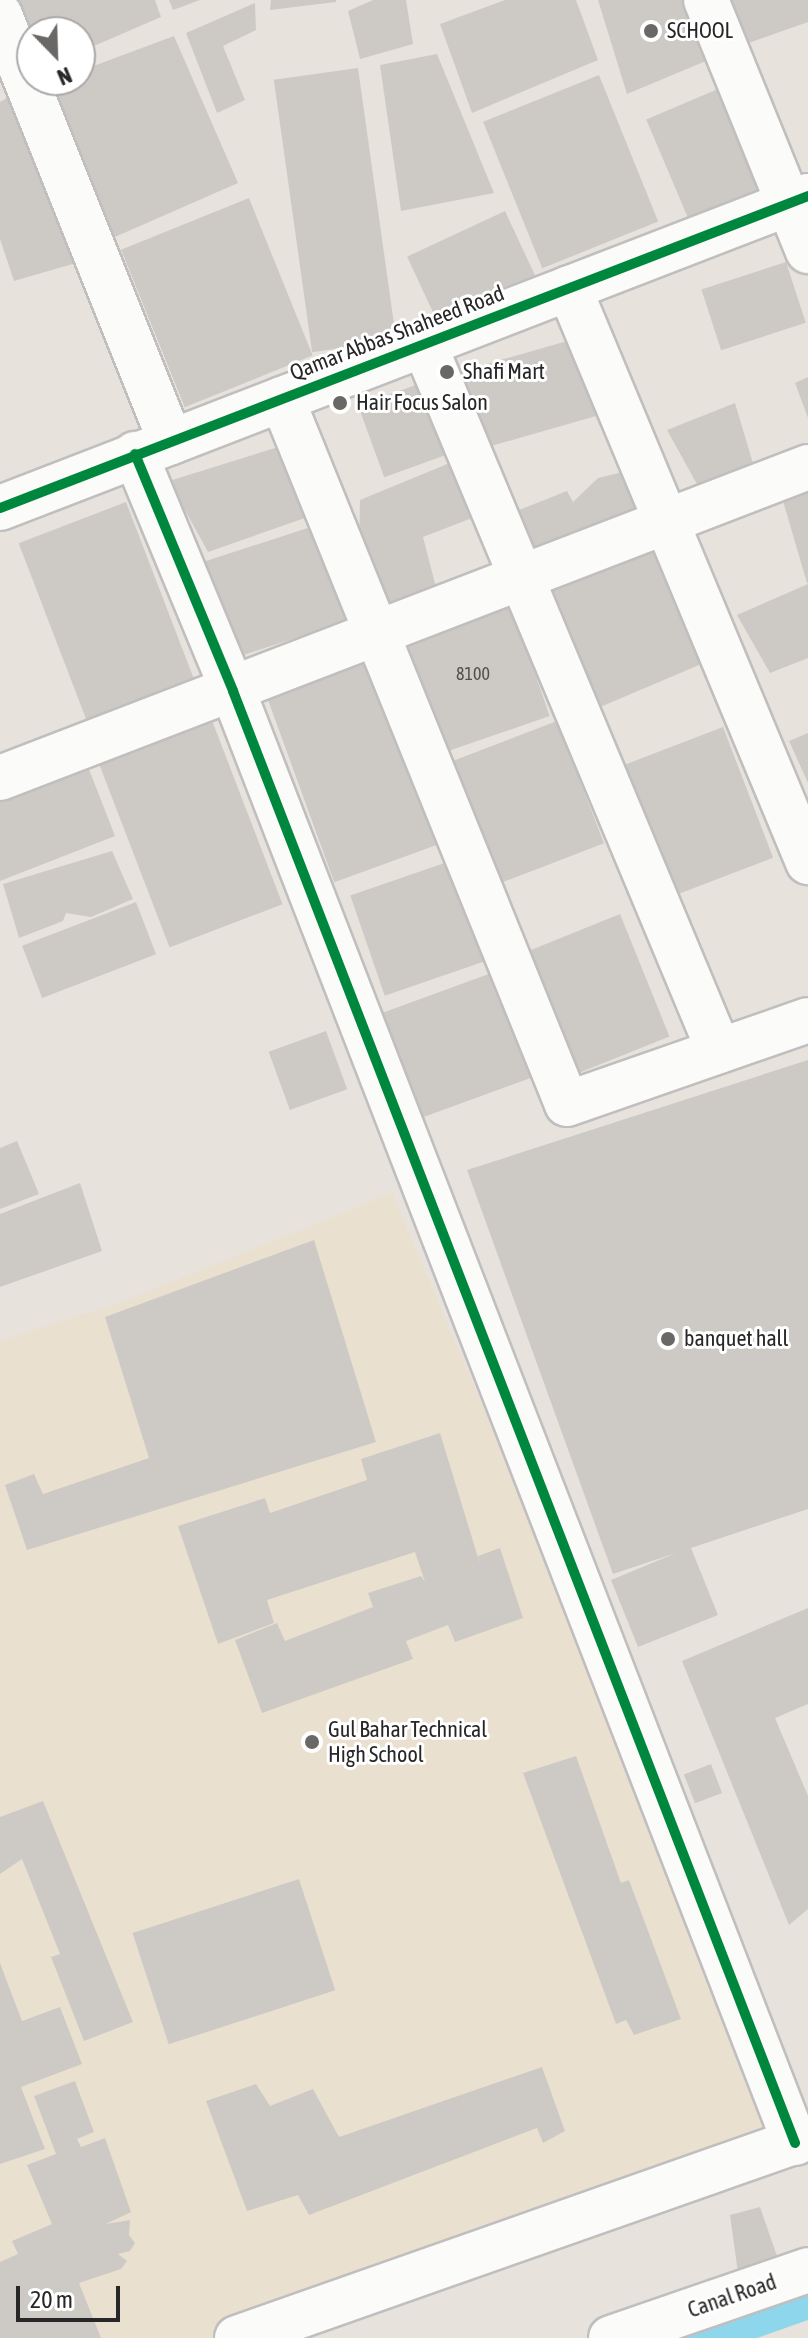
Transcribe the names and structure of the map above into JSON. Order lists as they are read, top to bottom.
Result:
{
  "streets": {
    "street": ["Qamar Abbas Shaheed Road", "Canal Road"]
  },
  "places": [
    "SCHOOL",
    "Shafi Mart",
    "Hair Focus Salon",
    "banquet hall",
    "Gul Bahar Technical High School"
  ],
  "house_numbers": ["8100"],
  "scale_bar": "20 m",
  "north": "bottom right"
}
